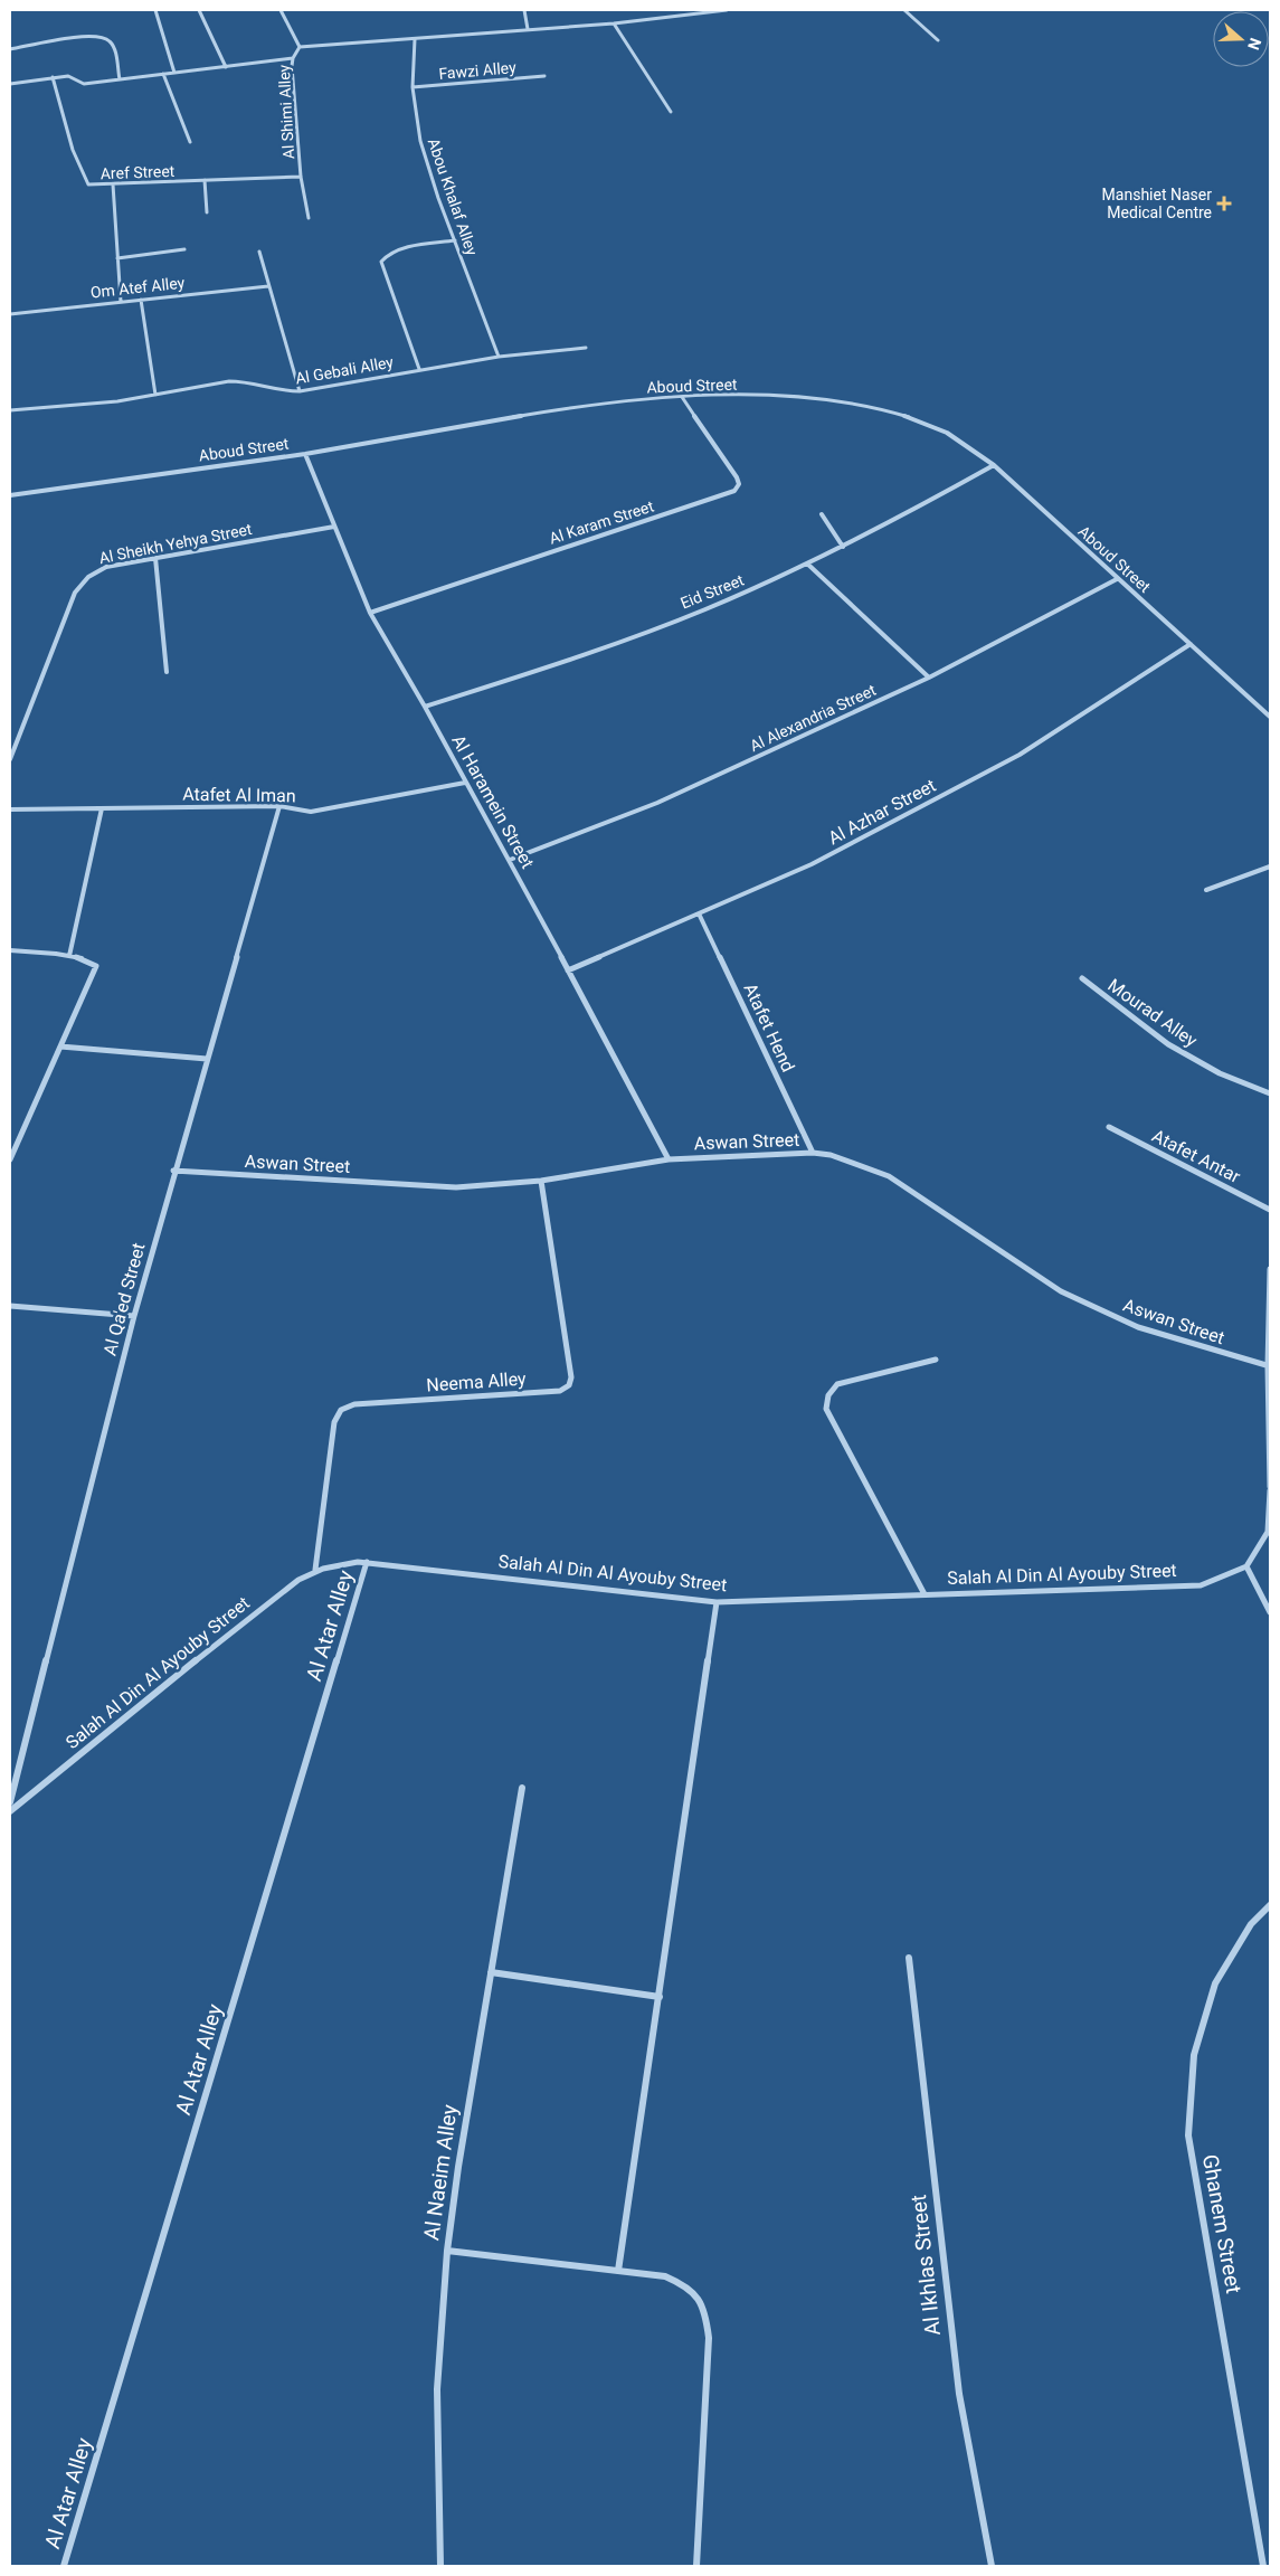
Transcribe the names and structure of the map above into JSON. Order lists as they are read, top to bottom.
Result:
{
  "streets": {
    "street": [
      "Fawzi Alley",
      "Al Shimi Alley",
      "Aref Street",
      "Abou Khalaf Alley",
      "Om Atef Alley",
      "Al Gebali Alley",
      "Aboud Street",
      "Al Karam Street",
      "Al Sheikh Yehya Street",
      "Eid Street",
      "Al Alexandria Street",
      "Atafet Al Iman",
      "Al Haramein Street",
      "Al Azhar Street",
      "Mourad Alley",
      "Atafet Hend",
      "Aswan Street",
      "Atafet Antar",
      "Al Qa'ed Street",
      "Neema Alley",
      "Salah Al Din Al Ayouby Street",
      "Al Atar Alley",
      "Al Naeim Alley",
      "Ghanem Street",
      "Al Ikhlas Street"
    ]
  },
  "crossings": [
    ["Fawzi Alley", "Abou Khalaf Alley"],
    ["Al Shimi Alley", "Aref Street"],
    ["Abou Khalaf Alley", "Al Gebali Alley"],
    ["Aboud Street", "Al Karam Street"],
    ["Aboud Street", "Eid Street"],
    ["Aboud Street", "Al Alexandria Street"],
    ["Aboud Street", "Al Haramein Street"],
    ["Aboud Street", "Al Azhar Street"],
    ["Al Karam Street", "Al Haramein Street"],
    ["Al Sheikh Yehya Street", "Al Haramein Street"],
    ["Eid Street", "Al Haramein Street"],
    ["Al Alexandria Street", "Al Haramein Street"],
    ["Atafet Al Iman", "Al Haramein Street"],
    ["Atafet Al Iman", "Al Qa'ed Street"],
    ["Al Haramein Street", "Al Azhar Street"],
    ["Al Haramein Street", "Aswan Street"],
    ["Al Azhar Street", "Atafet Hend"],
    ["Atafet Hend", "Aswan Street"],
    ["Aswan Street", "Al Qa'ed Street"],
    ["Aswan Street", "Neema Alley"],
    ["Neema Alley", "Salah Al Din Al Ayouby Street"],
    ["Salah Al Din Al Ayouby Street", "Al Atar Alley"]
  ],
  "places": {
    "health": ["Manshiet Naser Medical Centre"]
  },
  "north": "right"
}
